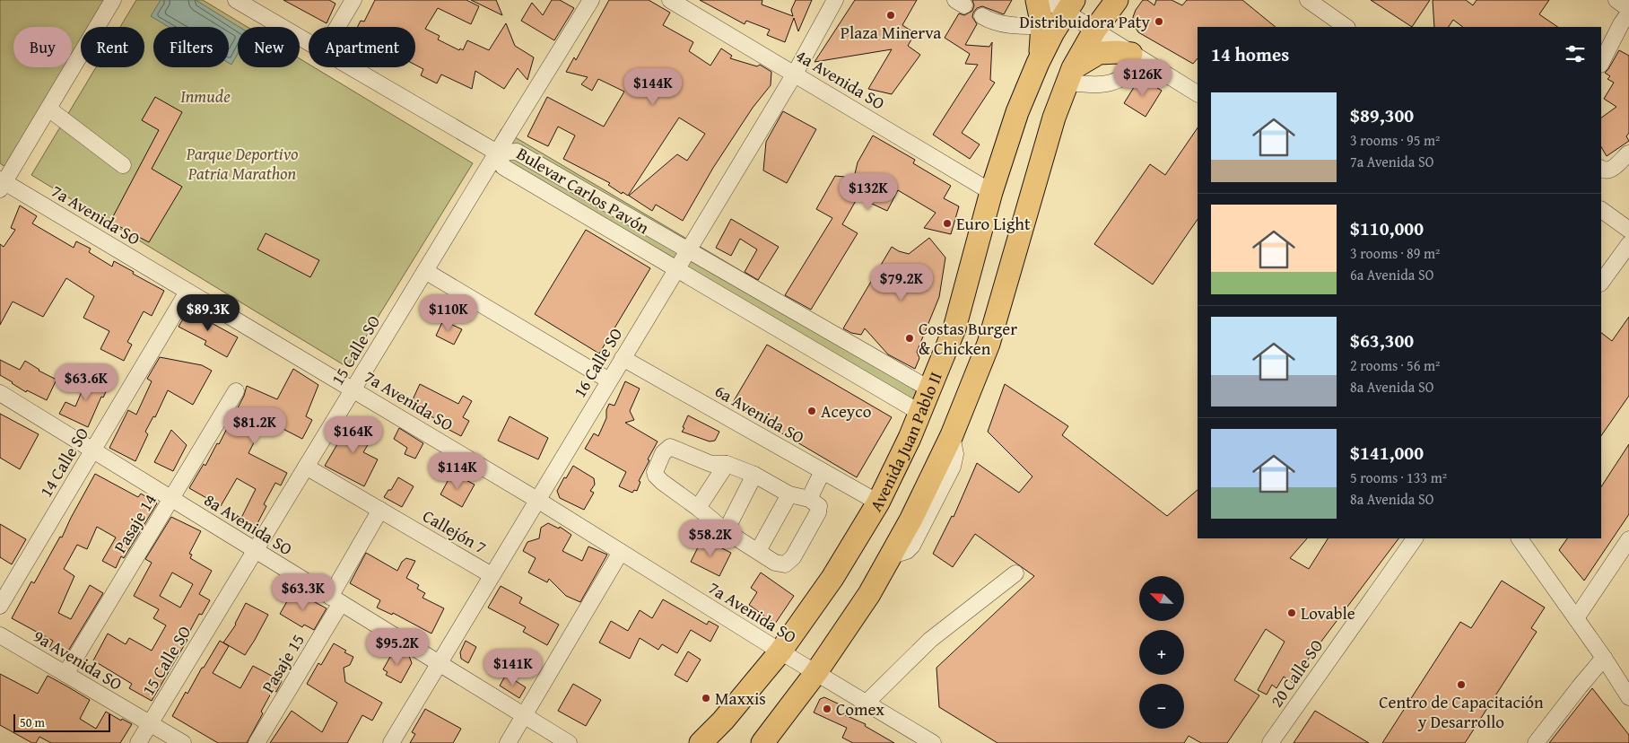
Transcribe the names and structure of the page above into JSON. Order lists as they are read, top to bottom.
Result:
{
  "streets": {
    "highway": ["Avenida Juan Pablo II"],
    "street": [
      "4a Avenida SO",
      "Bulevar Carlos Pavón",
      "7a Avenida SO",
      "15 Calle SO",
      "16 Calle SO",
      "6a Avenida SO",
      "14 Calle SO",
      "Pasaje 14",
      "8a Avenida SO",
      "Callejón 7",
      "9a Avenida SO",
      "Pasaje 15",
      "20 Calle SO"
    ]
  },
  "crossings": [
    ["4a Avenida SO", "16 Calle SO"],
    ["4a Avenida SO", "Avenida Juan Pablo II"],
    ["Bulevar Carlos Pavón", "15 Calle SO"],
    ["Bulevar Carlos Pavón", "16 Calle SO"],
    ["Bulevar Carlos Pavón", "Avenida Juan Pablo II"],
    ["7a Avenida SO", "15 Calle SO"],
    ["7a Avenida SO", "16 Calle SO"],
    ["7a Avenida SO", "Avenida Juan Pablo II"],
    ["7a Avenida SO", "14 Calle SO"],
    ["15 Calle SO", "8a Avenida SO"],
    ["15 Calle SO", "Callejón 7"],
    ["15 Calle SO", "9a Avenida SO"],
    ["16 Calle SO", "6a Avenida SO"],
    ["16 Calle SO", "8a Avenida SO"],
    ["16 Calle SO", "Callejón 7"],
    ["6a Avenida SO", "Avenida Juan Pablo II"],
    ["14 Calle SO", "8a Avenida SO"],
    ["Pasaje 14", "8a Avenida SO"],
    ["Pasaje 14", "9a Avenida SO"],
    ["8a Avenida SO", "Pasaje 15"],
    ["Callejón 7", "Pasaje 15"]
  ],
  "parks": ["Inmude", "Parque Deportivo Patria Marathon"],
  "places": [
    "Plaza Minerva",
    "Distribuidora Paty",
    "Euro Light",
    "Costas Burger & Chicken",
    "Aceyco",
    "Lovable",
    "Centro de Capacitación y Desarrollo",
    "Maxxis",
    "Comex"
  ],
  "scale_bar": "50 m",
  "north": "top left",
  "page": {
    "chip": [
      "Buy",
      "Rent",
      "Filters",
      "New",
      "Apartment"
    ],
    "heading": "14 homes",
    "price": [
      "$126K",
      "$144K",
      "$132K",
      "$79.2K",
      "$89.3K",
      "$110K",
      "$63.6K",
      "$81.2K",
      "$164K",
      "$114K",
      "$58.2K",
      "$63.3K",
      "$95.2K",
      "$141K"
    ],
    "list": [
      {
        "name": "$89,300",
        "note": "3 rooms · 95 m² · 7a Avenida SO"
      },
      {
        "name": "$110,000",
        "note": "3 rooms · 89 m² · 6a Avenida SO"
      },
      {
        "name": "$63,300",
        "note": "2 rooms · 56 m² · 8a Avenida SO"
      },
      {
        "name": "$141,000",
        "note": "5 rooms · 133 m² · 8a Avenida SO"
      }
    ],
    "map_buttons": ["+", "−"],
    "scale": "50 m"
  }
}
